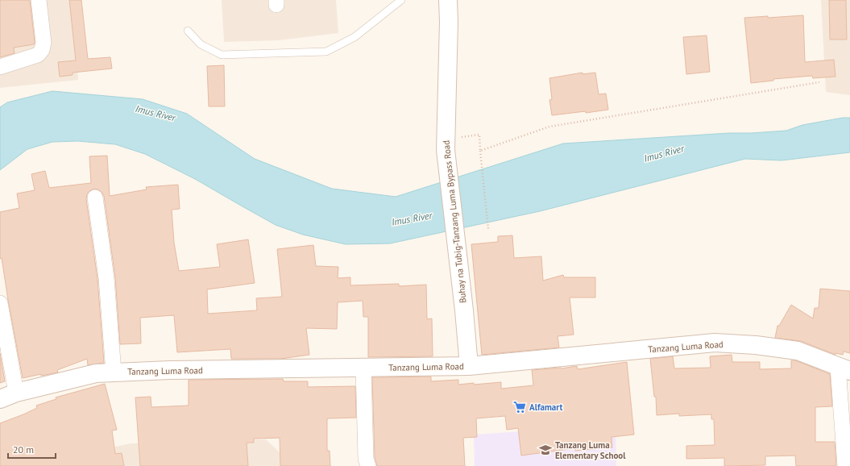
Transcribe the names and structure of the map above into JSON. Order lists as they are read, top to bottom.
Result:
{
  "streets": {
    "street": ["Buhay na Tubig-Tanzang Luma Bypass Road", "Tanzang Luma Road"]
  },
  "crossings": [
    ["Buhay na Tubig-Tanzang Luma Bypass Road", "Tanzang Luma Road"]
  ],
  "water": ["Imus River"],
  "places": {
    "supermarket": ["Alfamart"],
    "school or university": ["Tanzang Luma Elementary School"]
  },
  "scale_bar": "20 m"
}
